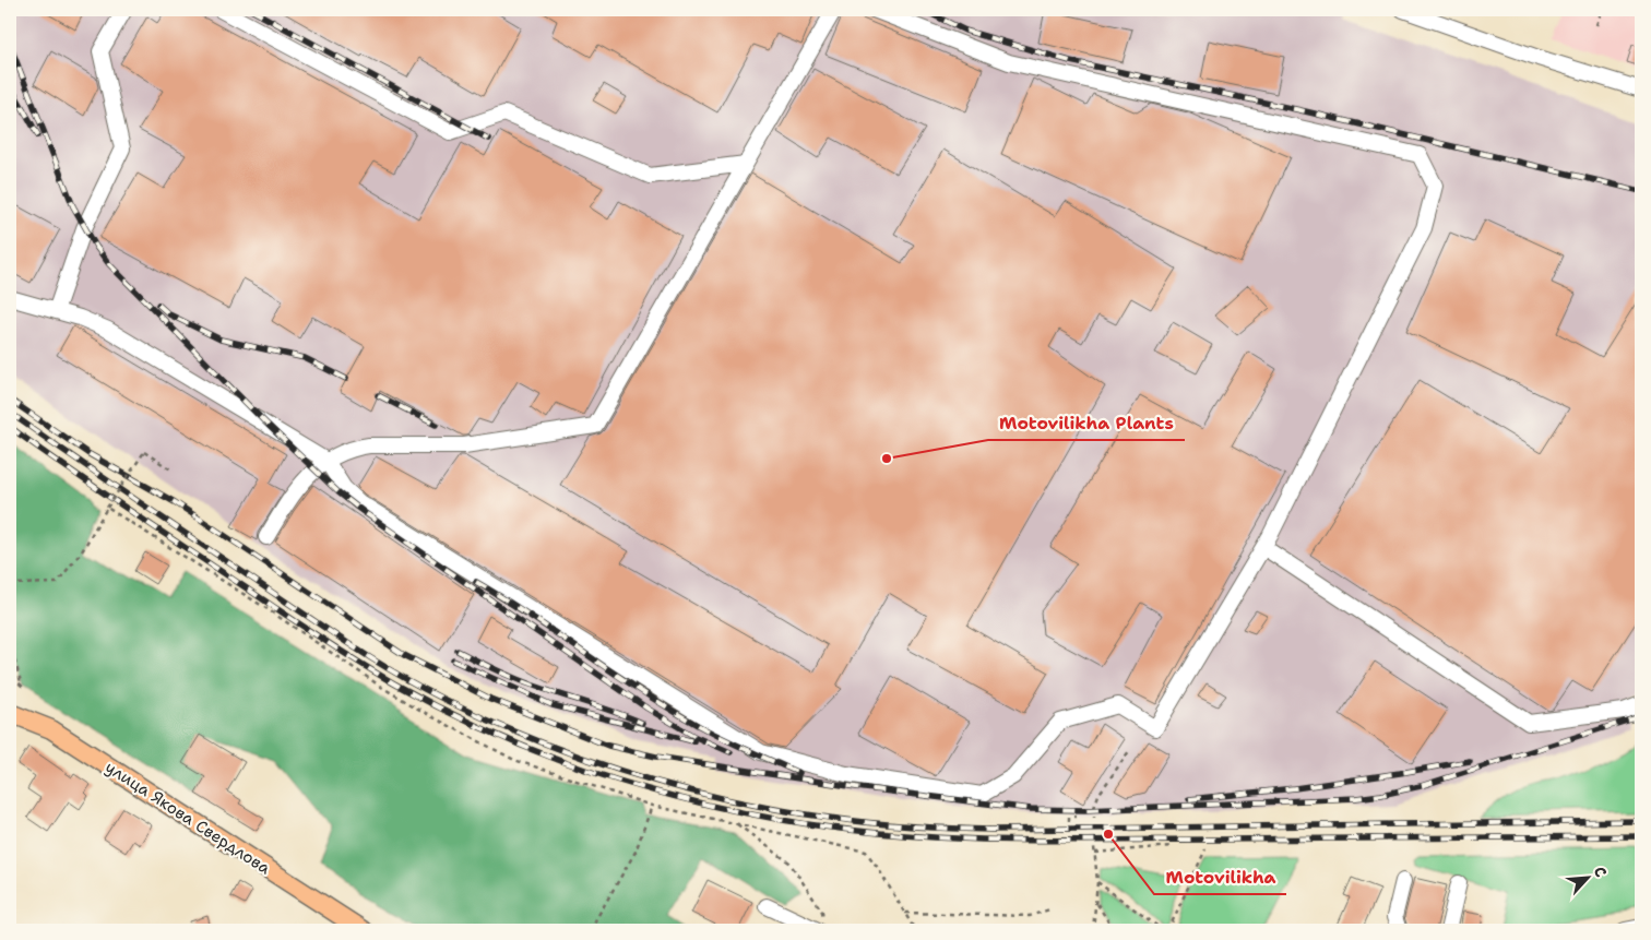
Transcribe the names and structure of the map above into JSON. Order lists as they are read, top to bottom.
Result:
{
  "streets": {
    "main road": ["улица Якова Свердлова"]
  },
  "places": ["Motovilikha Plants", "Motovilikha"],
  "north": "top right"
}
